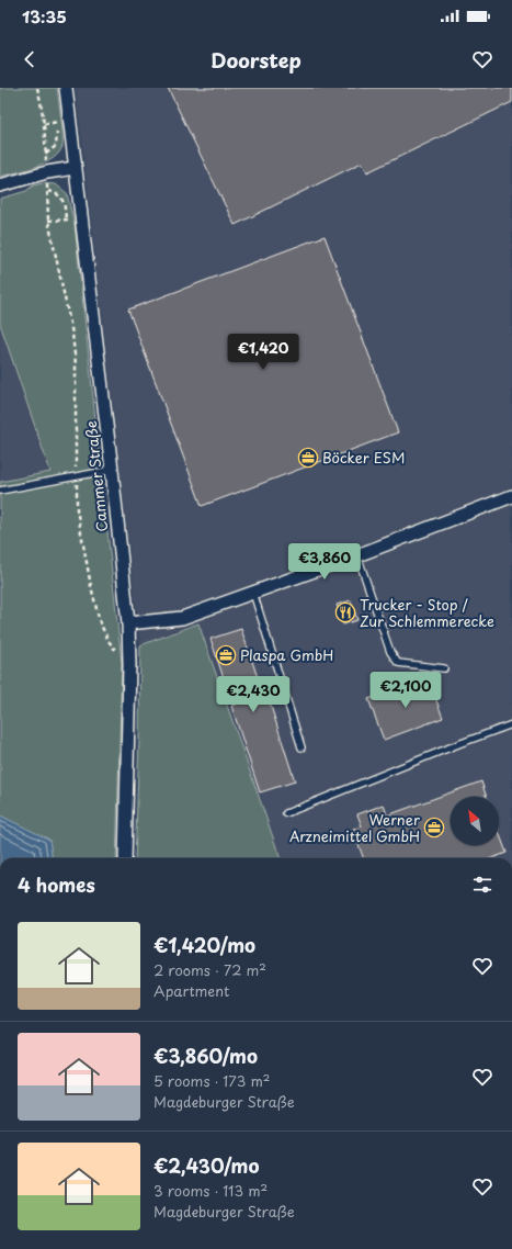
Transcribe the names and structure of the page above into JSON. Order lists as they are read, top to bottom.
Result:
{
  "streets": {
    "street": ["Cammer Straße"]
  },
  "places": {
    "office": ["Böcker ESM", "Plaspa GmbH", "Werner Arzneimittel GmbH"],
    "restaurant": ["Trucker - Stop / Zur Schlemmerecke"]
  },
  "north": "top left",
  "page": {
    "status": "13:35",
    "header": "Doorstep",
    "price": [
      "€1,420",
      "€3,860",
      "€2,100",
      "€2,430"
    ],
    "heading": "4 homes",
    "list": [
      {
        "name": "€1,420/mo",
        "note": "2 rooms · 72 m² · Apartment"
      },
      {
        "name": "€3,860/mo",
        "note": "5 rooms · 173 m² · Magdeburger Straße"
      },
      {
        "name": "€2,430/mo",
        "note": "3 rooms · 113 m² · Magdeburger Straße"
      }
    ]
  }
}
